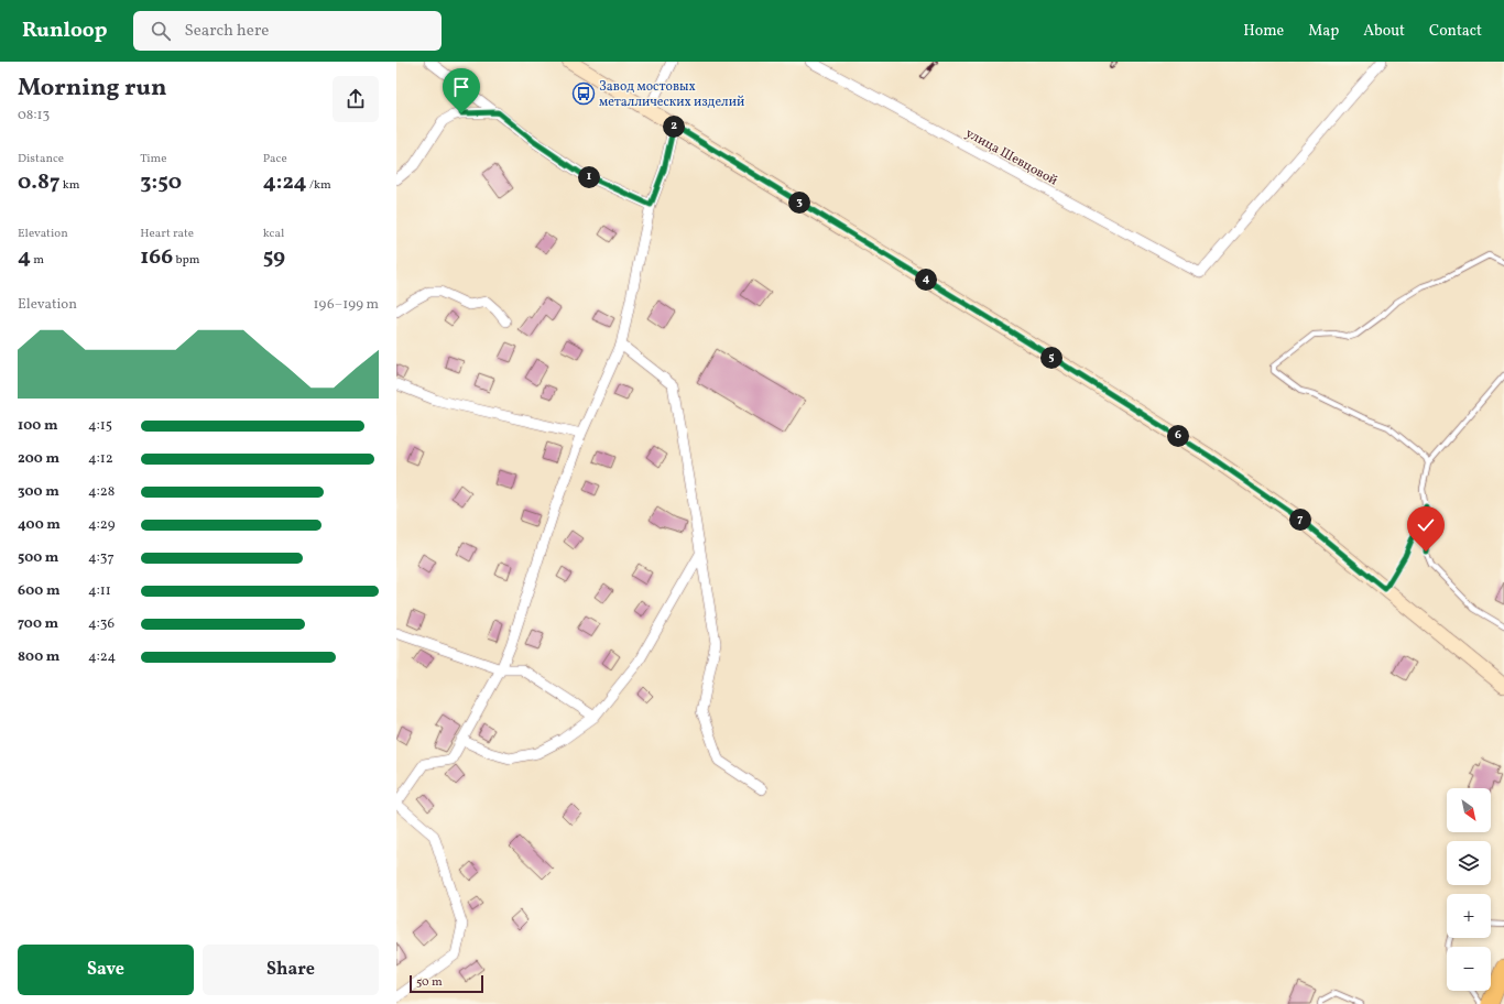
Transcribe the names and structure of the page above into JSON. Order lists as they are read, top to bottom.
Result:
{
  "streets": {
    "street": ["улица Шевцовой"]
  },
  "places": {
    "bus stop": ["Завод мостовых металлических изделий"]
  },
  "scale_bar": "50 m",
  "north": "bottom right",
  "page": {
    "header": "Runloop",
    "search": "Search here",
    "nav": [
      "Home",
      "Map",
      "About",
      "Contact"
    ],
    "heading": ["Morning run", "08:13"],
    "pins": [
      "2",
      "1",
      "3",
      "4",
      "5",
      "6",
      "7"
    ],
    "stats": [
      ["Distance", "0.87 km"],
      ["Time", "3:50"],
      ["Pace", "4:24 /km"],
      ["Elevation", "4 m"],
      ["Heart rate", "166 bpm"],
      ["kcal", "59"]
    ],
    "chart": ["Elevation", "196–199 m"],
    "list": [
      {
        "name": "100 m",
        "note": "4:15"
      },
      {
        "name": "200 m",
        "note": "4:12"
      },
      {
        "name": "300 m",
        "note": "4:28"
      },
      {
        "name": "400 m",
        "note": "4:29"
      },
      {
        "name": "500 m",
        "note": "4:37"
      },
      {
        "name": "600 m",
        "note": "4:11"
      },
      {
        "name": "700 m",
        "note": "4:36"
      },
      {
        "name": "800 m",
        "note": "4:24"
      }
    ],
    "map_buttons": ["+", "−"],
    "buttons": ["Save", "Share"],
    "scale": "50 m"
  }
}
